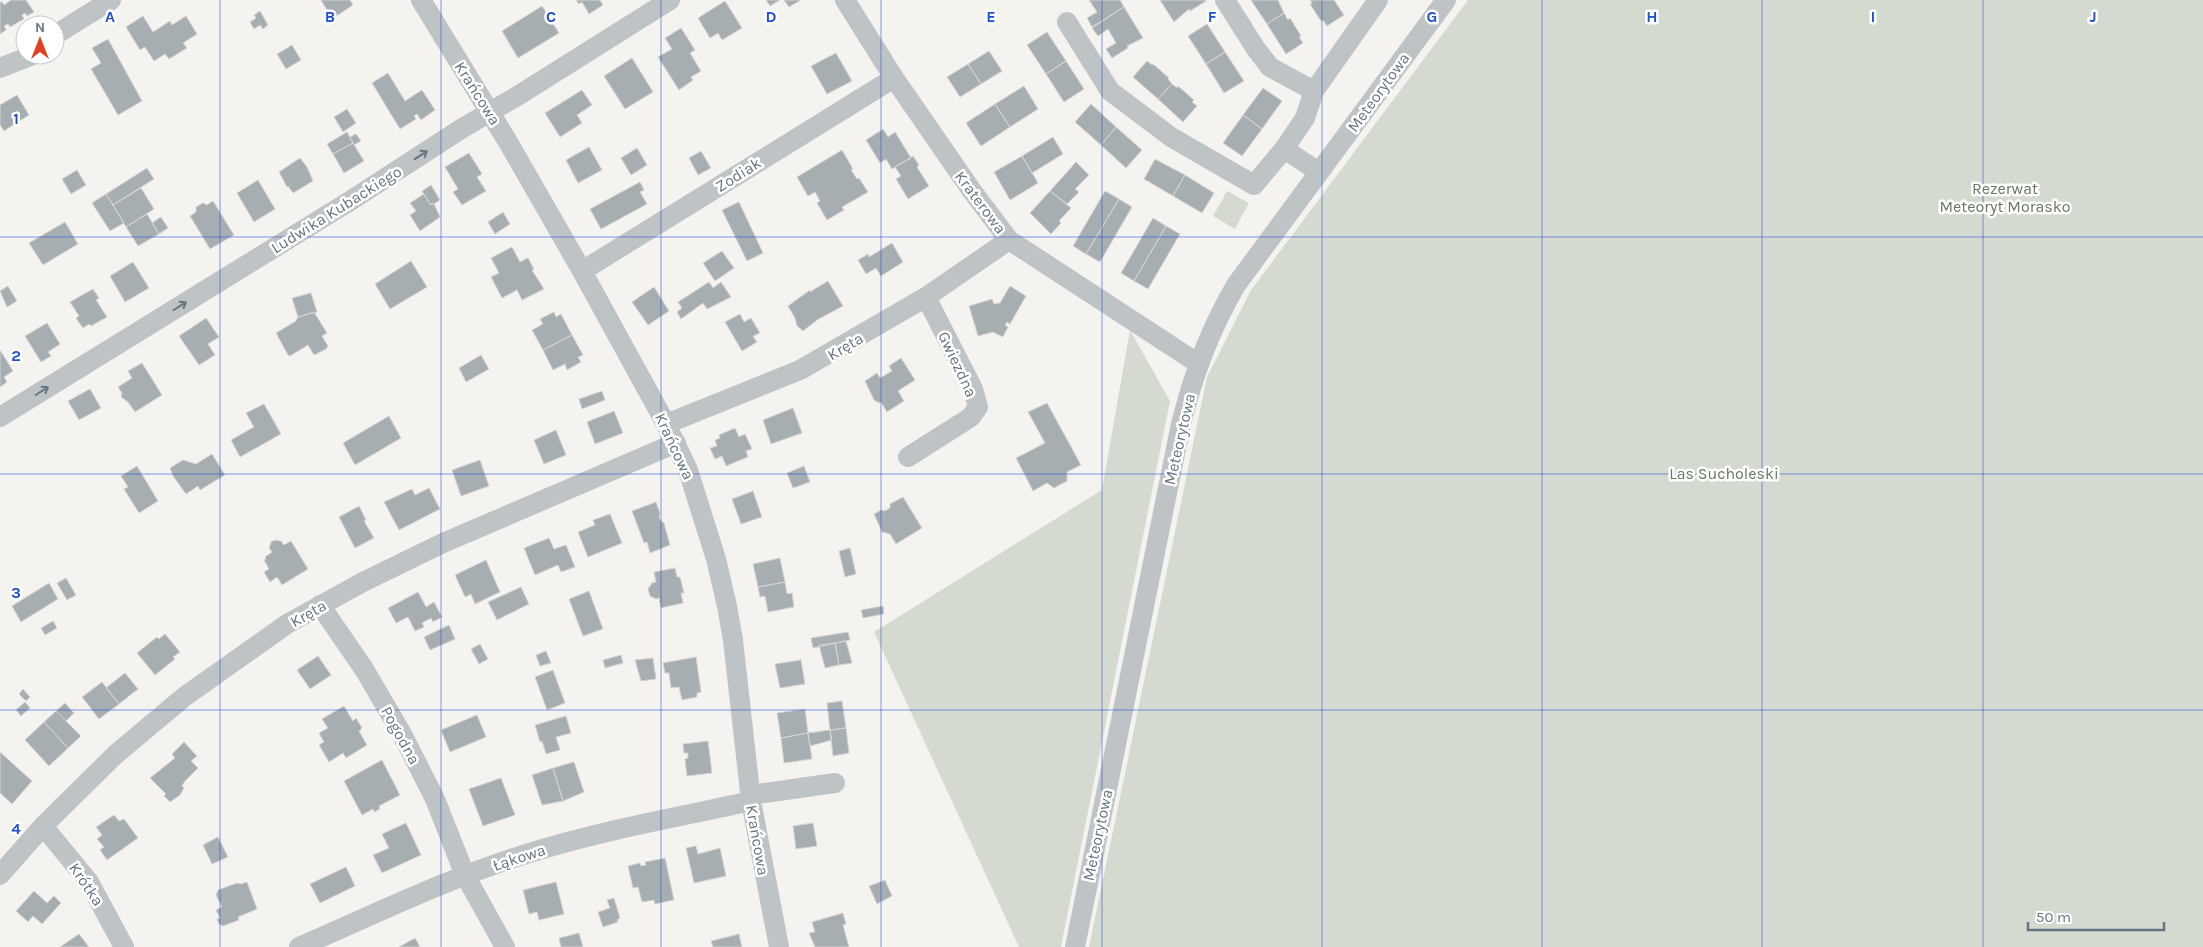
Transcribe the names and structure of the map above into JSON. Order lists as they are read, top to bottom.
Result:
{
  "streets": {
    "street": [
      "Meteorytowa",
      "Krańcowa",
      "Zodiak",
      "Kraterowa",
      "Ludwika Kubackiego",
      "Kręta",
      "Gwiezdna",
      "Pogodna",
      "Łąkowa",
      "Krótka"
    ]
  },
  "crossings": [
    ["Meteorytowa", "Kraterowa"],
    ["Krańcowa", "Zodiak"],
    ["Krańcowa", "Ludwika Kubackiego"],
    ["Krańcowa", "Kręta"],
    ["Krańcowa", "Łąkowa"],
    ["Zodiak", "Kraterowa"],
    ["Kraterowa", "Kręta"],
    ["Kręta", "Gwiezdna"],
    ["Kręta", "Pogodna"],
    ["Kręta", "Krótka"],
    ["Pogodna", "Łąkowa"]
  ],
  "one_way": ["Ludwika Kubackiego"],
  "parks": ["Rezerwat Meteoryt Morasko", "Las Sucholeski"],
  "scale_bar": "50 m",
  "north": "top",
  "grid": {
    "columns": [
      "A",
      "B",
      "C",
      "D",
      "E",
      "F",
      "G",
      "H",
      "I",
      "J"
    ],
    "rows": [
      "1",
      "2",
      "3",
      "4"
    ]
  }
}
